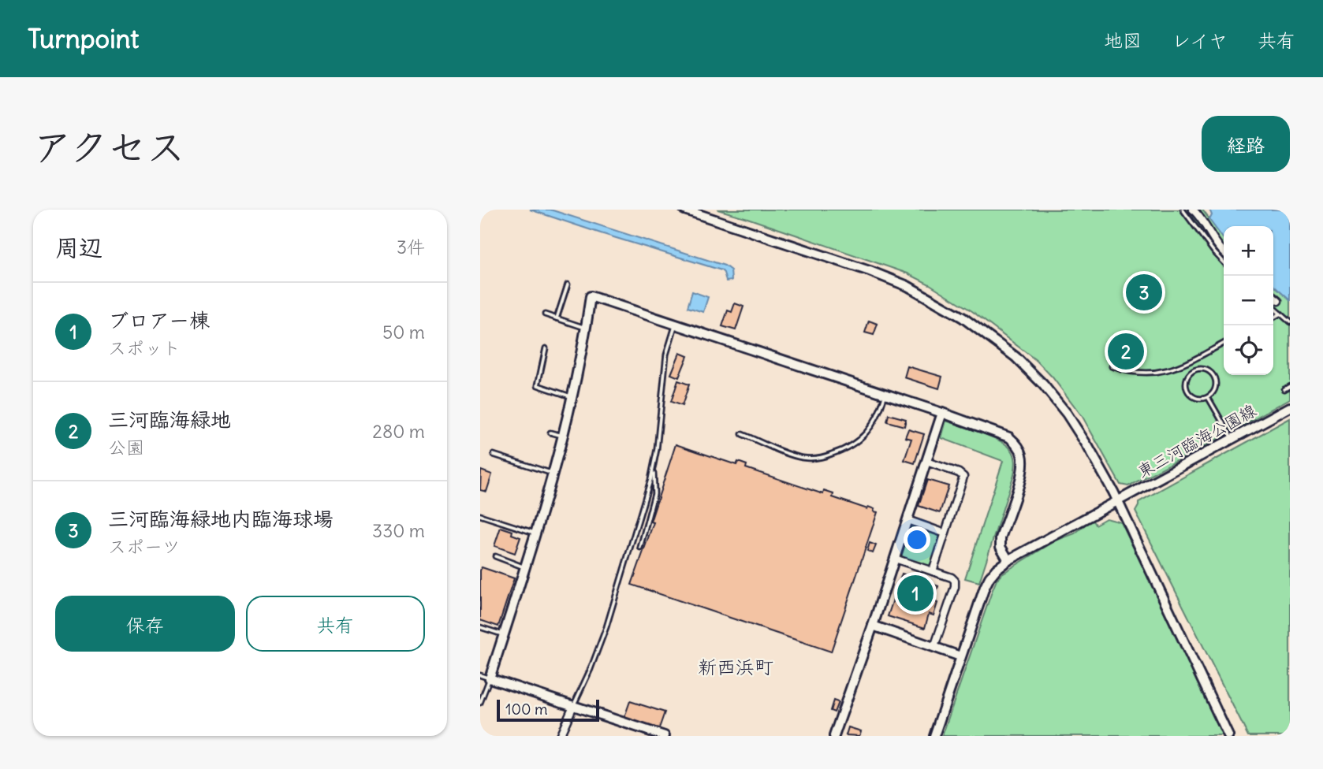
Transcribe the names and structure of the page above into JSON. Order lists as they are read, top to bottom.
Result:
{
  "streets": {
    "street": ["東三河臨海公園線"]
  },
  "districts": ["新西浜町"],
  "scale_bar": "100 m",
  "page": {
    "header": "Turnpoint",
    "nav": ["地図", "レイヤ", "共有"],
    "title": "アクセス",
    "buttons": [
      "経路",
      ["保存", "共有"]
    ],
    "heading": ["周辺", "3件"],
    "map_buttons": ["+", "−"],
    "pins": ["3", "2", "1"],
    "list": [
      {
        "mark": "1",
        "name": "ブロアー棟",
        "note": "スポット",
        "value": "50 m"
      },
      {
        "mark": "2",
        "name": "三河臨海緑地",
        "note": "公園",
        "value": "280 m"
      },
      {
        "mark": "3",
        "name": "三河臨海緑地内臨海球場",
        "note": "スポーツ",
        "value": "330 m"
      }
    ],
    "scale": "100 m"
  }
}
